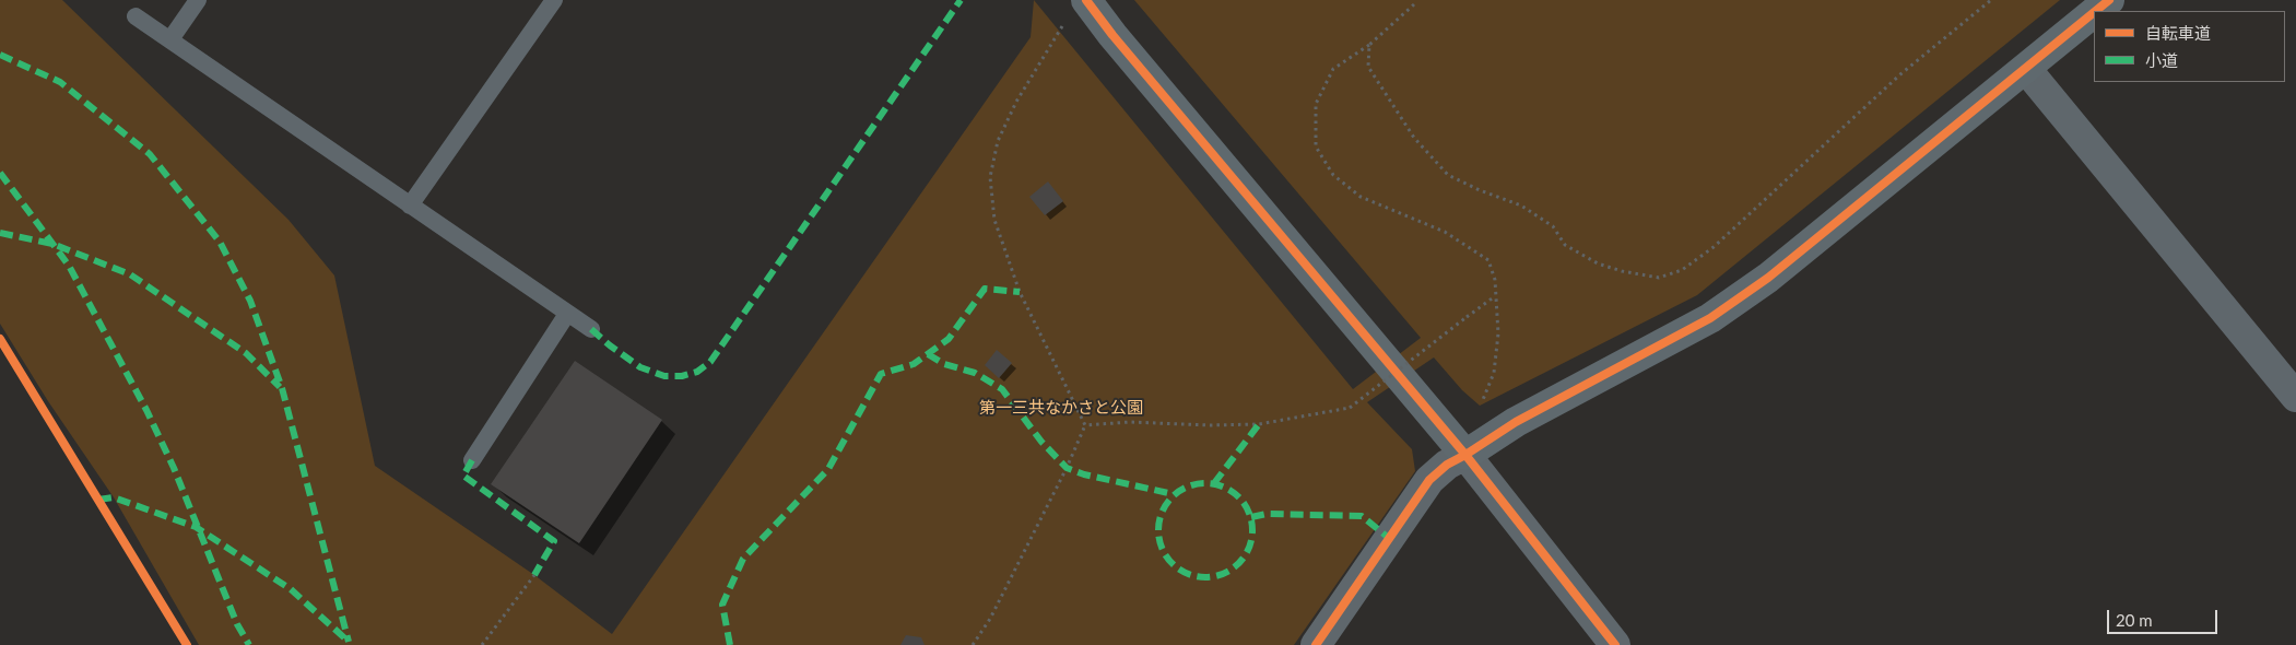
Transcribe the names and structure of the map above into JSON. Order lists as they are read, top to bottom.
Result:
{
  "parks": ["第一三共なかさと公園"],
  "legend": ["自転車道", "小道"],
  "scale_bar": "20 m"
}
